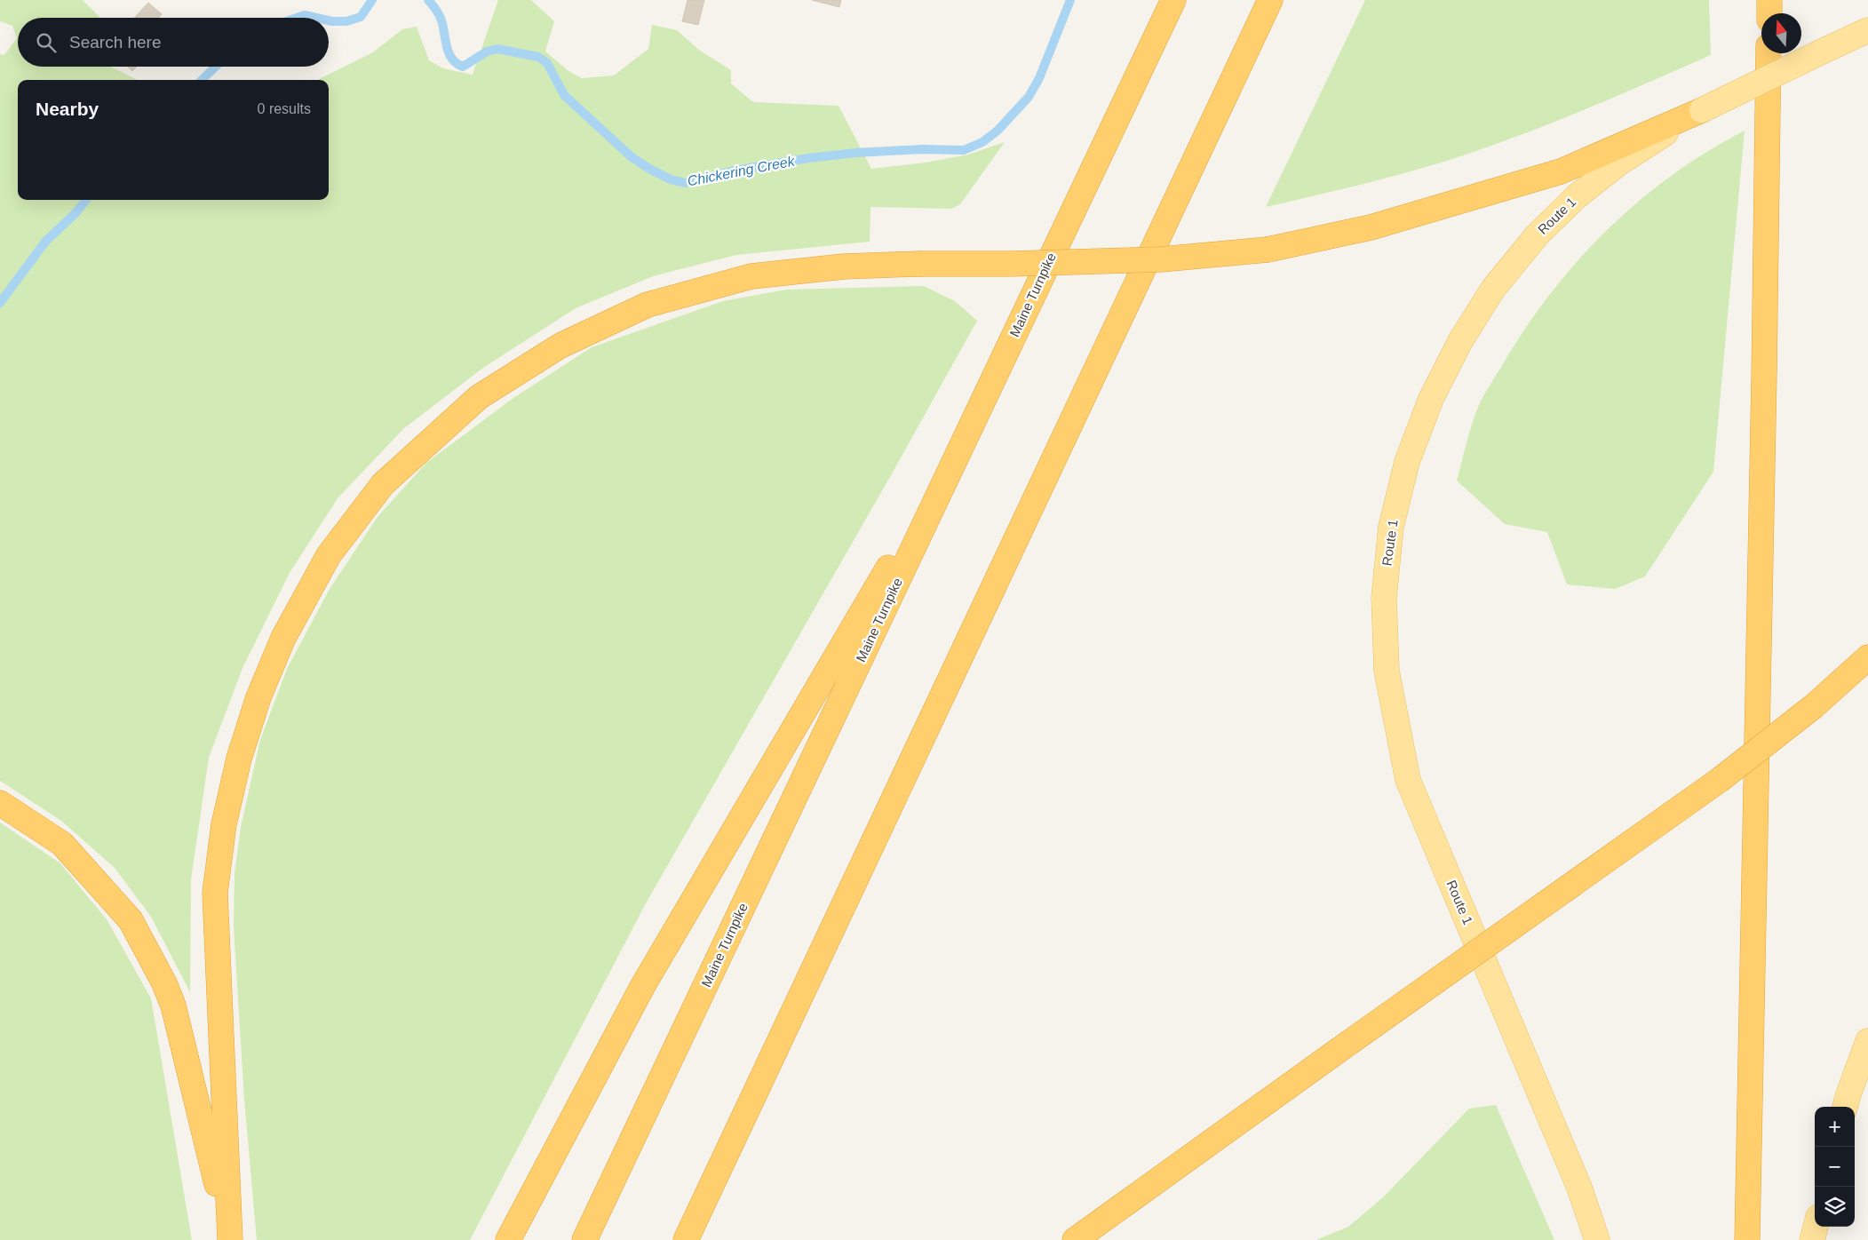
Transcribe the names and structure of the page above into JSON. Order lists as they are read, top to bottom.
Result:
{
  "streets": {
    "highway": ["Maine Turnpike"],
    "main road": ["Route 1"]
  },
  "water": ["Chickering Creek"],
  "north": "top",
  "page": {
    "search": "Search here",
    "heading": ["Nearby", "0 results"],
    "map_buttons": ["+", "−"]
  }
}
